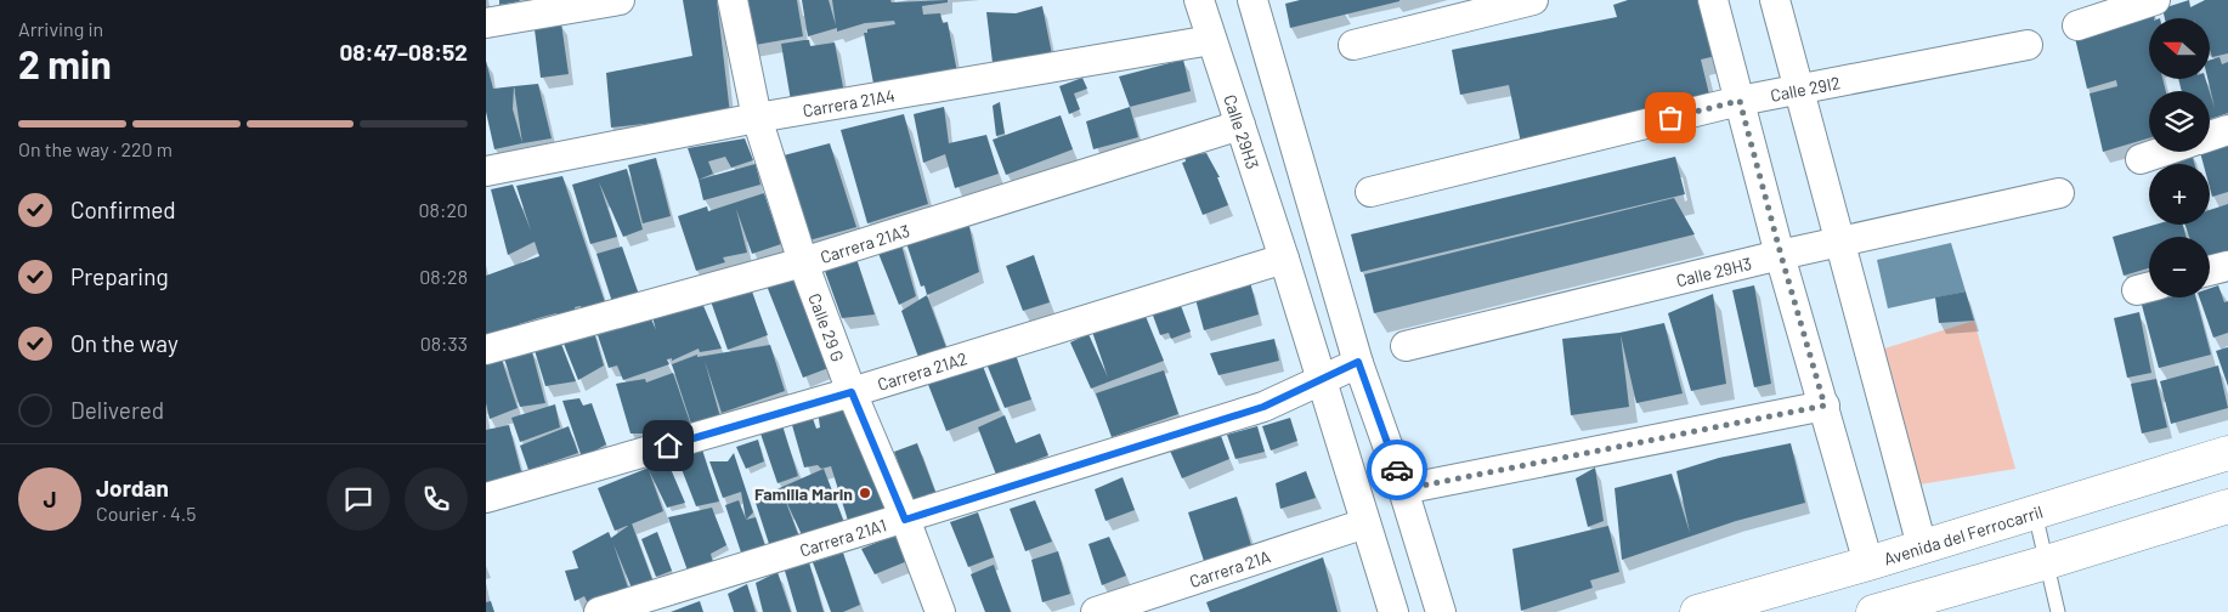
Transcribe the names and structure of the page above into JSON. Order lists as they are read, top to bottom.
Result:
{
  "streets": {
    "main road": ["Avenida del Ferrocarril"],
    "street": [
      "Calle 29I2",
      "Carrera 21A4",
      "Calle 29H3",
      "Carrera 21A3",
      "Calle 29 G",
      "Carrera 21A2",
      "Carrera 21A1",
      "Carrera 21A"
    ]
  },
  "crossings": [
    ["Carrera 21A4", "Calle 29H3"],
    ["Carrera 21A4", "Calle 29 G"],
    ["Calle 29H3", "Carrera 21A3"],
    ["Calle 29H3", "Carrera 21A2"],
    ["Calle 29H3", "Carrera 21A1"],
    ["Calle 29H3", "Carrera 21A"],
    ["Carrera 21A3", "Calle 29 G"],
    ["Calle 29 G", "Carrera 21A2"],
    ["Calle 29 G", "Carrera 21A1"]
  ],
  "places": ["Familia Marin"],
  "north": "left",
  "page": {
    "heading": ["2 min", "Arriving in", "08:47–08:52"],
    "panel": ["Jordan", "Courier · 4.5"],
    "map_buttons": ["+", "−"],
    "bar": "On the way · 220 m",
    "list": [
      ["Confirmed", "08:20"],
      ["Preparing", "08:28"],
      ["On the way", "08:33"],
      "Delivered"
    ],
    "round": "J"
  }
}
